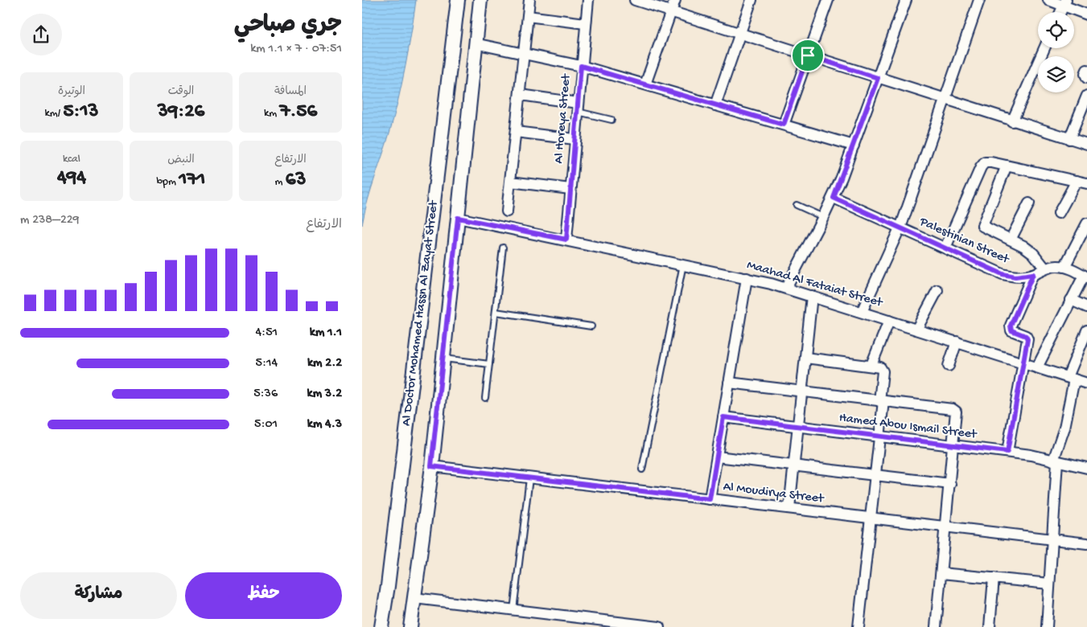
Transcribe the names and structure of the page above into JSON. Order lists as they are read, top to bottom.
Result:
{
  "streets": {
    "street": [
      "Al Horeya Street",
      "Palestinian Street",
      "Maahad Al Fataiat Street",
      "Al Doctor Mohamed Hassn Al Zayat Street",
      "Hamed Abou Ismail Street",
      "Al Moudirya Street"
    ]
  },
  "crossings": [
    ["Al Horeya Street", "Maahad Al Fataiat Street"],
    ["Maahad Al Fataiat Street", "Al Doctor Mohamed Hassn Al Zayat Street"],
    ["Al Doctor Mohamed Hassn Al Zayat Street", "Al Moudirya Street"]
  ],
  "page": {
    "heading": ["جري صباحي", "07:51 · 7 × 1.1 km"],
    "stats": [
      ["المسافة", "7.56 km"],
      ["الوقت", "39:26"],
      ["الوتيرة", "5:13 /km"],
      ["الارتفاع", "63 m"],
      ["النبض", "171 bpm"],
      ["kcal", "494"]
    ],
    "chart": ["الارتفاع", "229–238 m"],
    "list": [
      {
        "name": "1.1 km",
        "note": "4:51"
      },
      {
        "name": "2.2 km",
        "note": "5:14"
      },
      {
        "name": "3.2 km",
        "note": "5:36"
      },
      {
        "name": "4.3 km",
        "note": "5:01"
      }
    ],
    "buttons": ["حفظ", "مشاركة"]
  }
}
